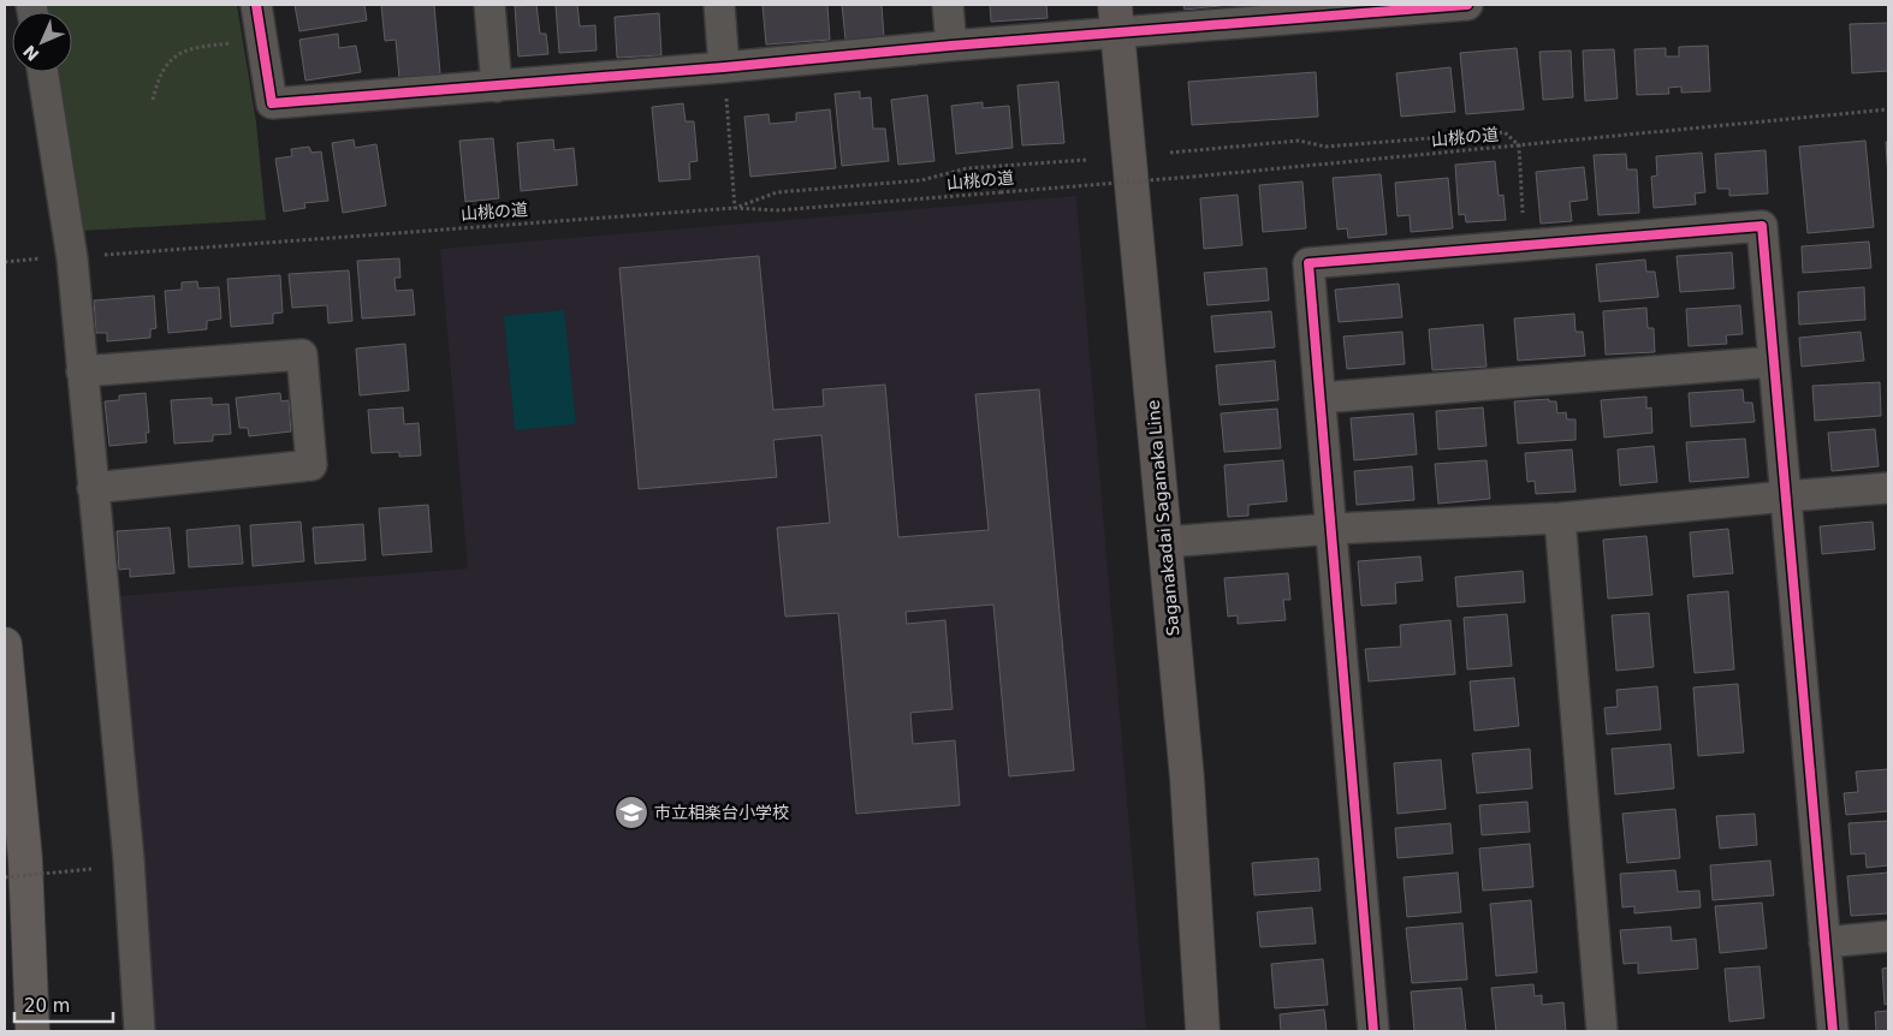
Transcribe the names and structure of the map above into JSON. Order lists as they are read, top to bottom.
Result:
{
  "streets": {
    "main road": ["Saganakadai Saganaka Line"],
    "path": ["山桃の道"]
  },
  "places": {
    "school or university": ["市立相楽台小学校"]
  },
  "scale_bar": "20 m",
  "north": "bottom left"
}
